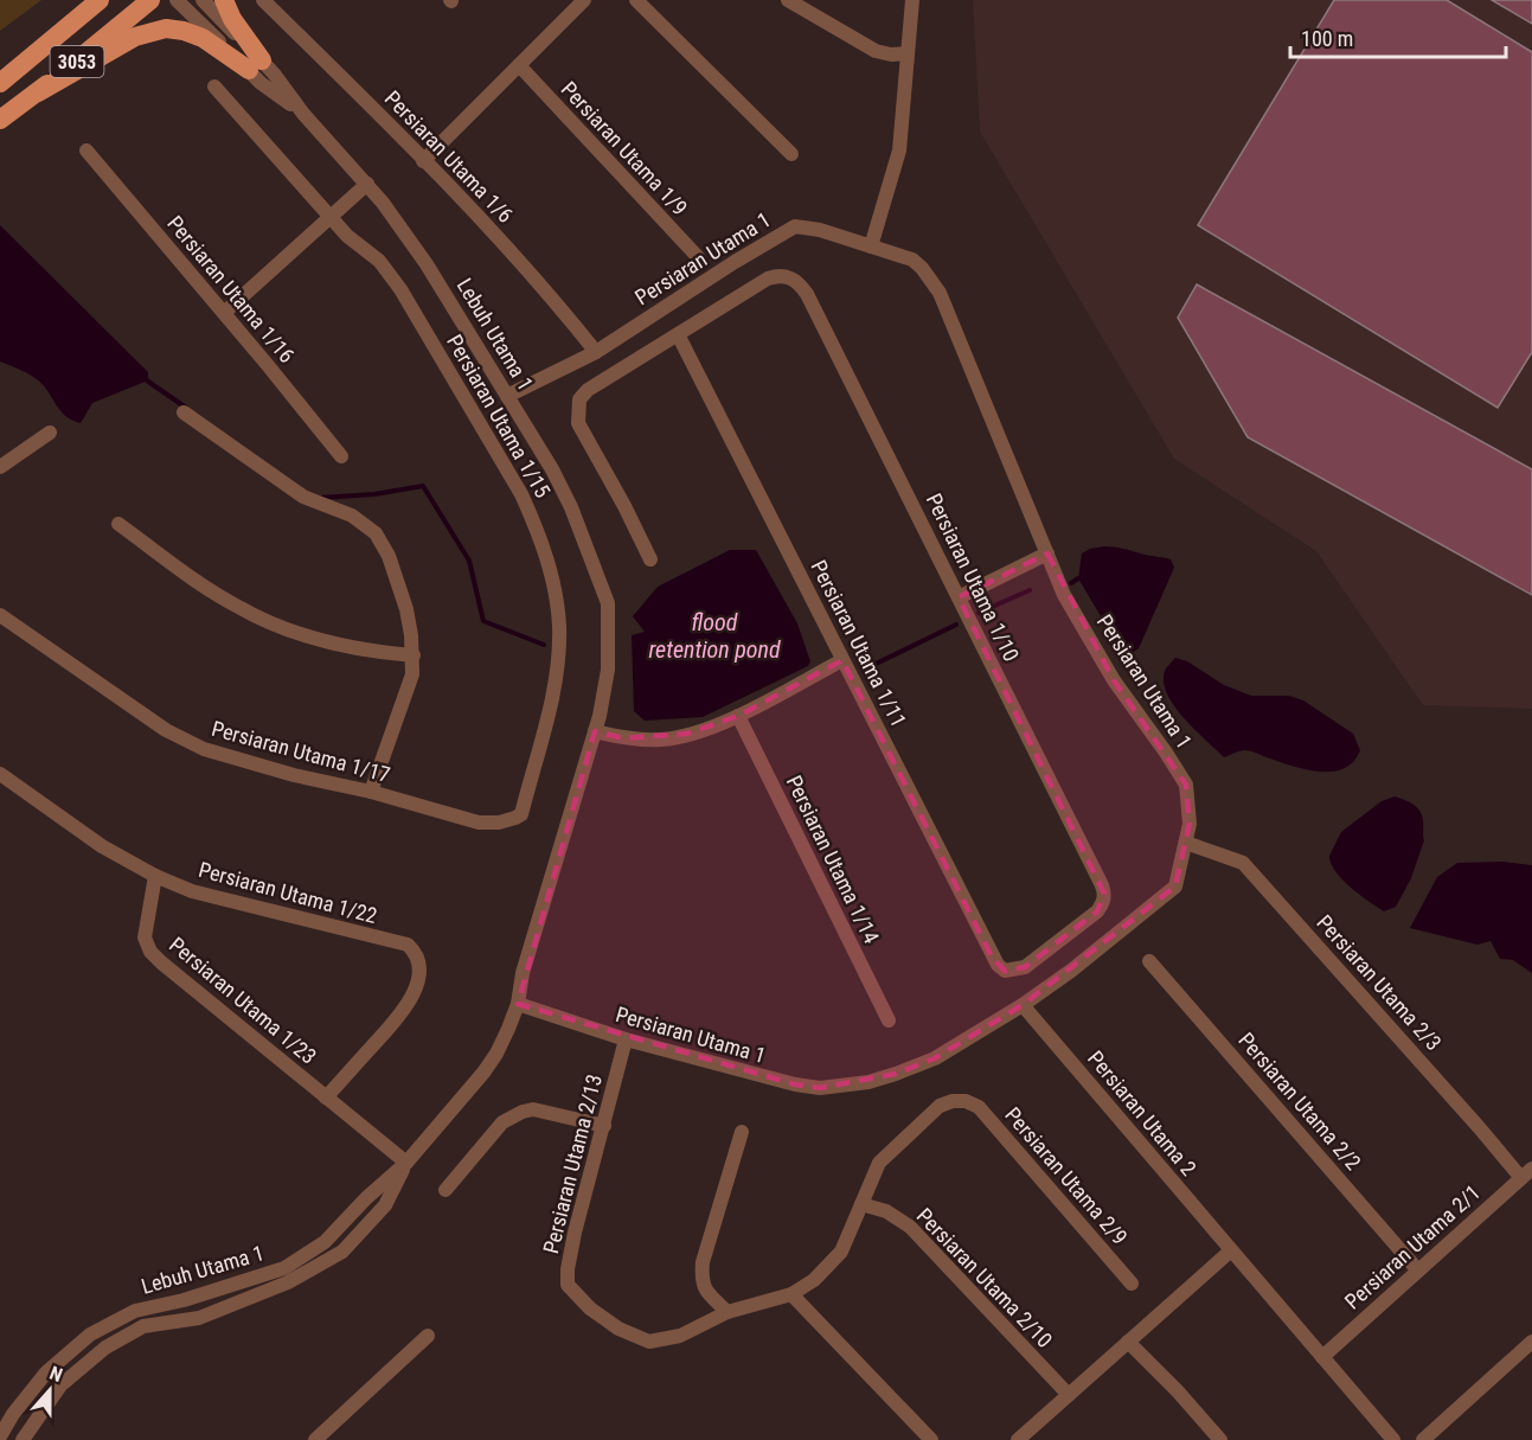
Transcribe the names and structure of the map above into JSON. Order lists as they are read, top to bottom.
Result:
{
  "streets": {
    "main road": ["3053"],
    "street": [
      "Persiaran Utama 1/9",
      "Persiaran Utama 1/6",
      "Persiaran Utama 1",
      "Persiaran Utama 1/16",
      "Lebuh Utama 1",
      "Persiaran Utama 1/15",
      "Persiaran Utama 1/10",
      "Persiaran Utama 1/11",
      "Persiaran Utama 1/17",
      "Persiaran Utama 1/14",
      "Persiaran Utama 1/22",
      "Persiaran Utama 2/3",
      "Persiaran Utama 1/23",
      "Persiaran Utama 2/2",
      "Persiaran Utama 2",
      "Persiaran Utama 2/13",
      "Persiaran Utama 2/9",
      "Persiaran Utama 2/1",
      "Persiaran Utama 2/10"
    ]
  },
  "crossings": [
    ["Persiaran Utama 1/6", "Persiaran Utama 1"],
    ["Persiaran Utama 1", "Lebuh Utama 1"],
    ["Persiaran Utama 1", "Persiaran Utama 2/3"],
    ["Persiaran Utama 1", "Persiaran Utama 2"],
    ["Persiaran Utama 1", "Persiaran Utama 2/13"],
    ["Lebuh Utama 1", "Persiaran Utama 1/23"],
    ["Persiaran Utama 1/15", "Persiaran Utama 1/17"],
    ["Persiaran Utama 1/10", "Persiaran Utama 1/11"],
    ["Persiaran Utama 1/22", "Persiaran Utama 1/23"],
    ["Persiaran Utama 2/3", "Persiaran Utama 2/1"],
    ["Persiaran Utama 2/2", "Persiaran Utama 2/1"],
    ["Persiaran Utama 2", "Persiaran Utama 2/1"],
    ["Persiaran Utama 2/13", "Persiaran Utama 2/9"],
    ["Persiaran Utama 2/13", "Persiaran Utama 2/10"]
  ],
  "water": ["flood retention pond"],
  "scale_bar": "100 m",
  "north": "top"
}
